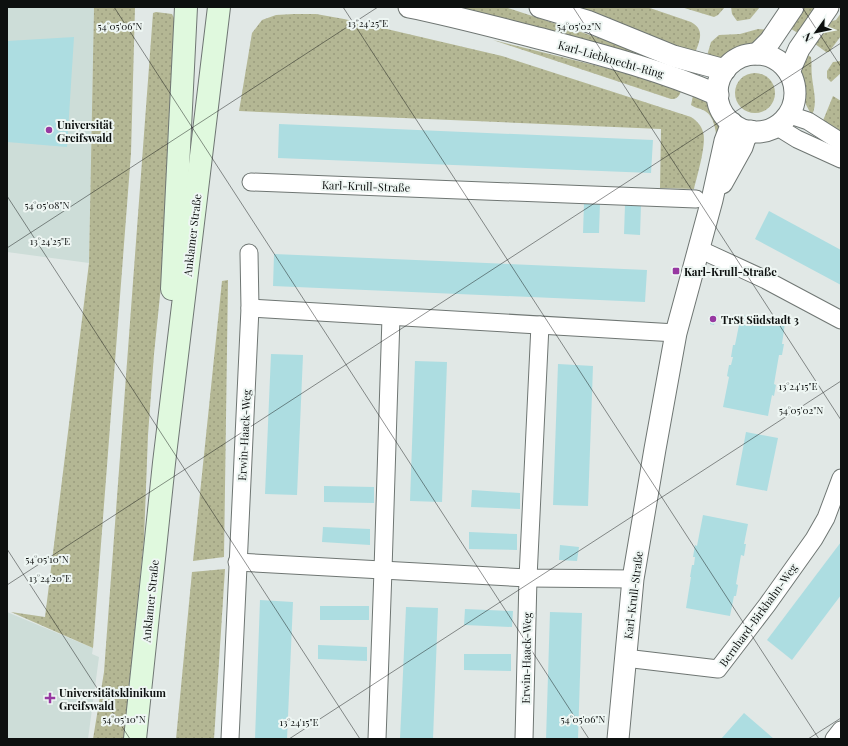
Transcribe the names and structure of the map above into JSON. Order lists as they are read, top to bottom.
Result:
{
  "streets": {
    "main road": ["Anklamer Straße"],
    "street": [
      "Karl-Liebknecht-Ring",
      "Karl-Krull-Straße",
      "Erwin-Haack-Weg",
      "Bernhard-Birkhahn-Weg"
    ]
  },
  "crossings": [
    ["Karl-Liebknecht-Ring", "Karl-Krull-Straße"],
    ["Karl-Krull-Straße", "Bernhard-Birkhahn-Weg"]
  ],
  "places": {
    "other": ["Universität Greifswald", "TrSt Südstadt 3"],
    "transit": ["Karl-Krull-Straße"],
    "health": ["Universitätsklinikum Greifswald"]
  },
  "north": "bottom left",
  "coordinates": [
    "13°24'25\"E",
    "54°05'06\"N",
    "54°05'02\"N",
    "54°05'08\"N",
    "13°24'15\"E",
    "54°05'10\"N",
    "13°24'20\"E"
  ]
}
